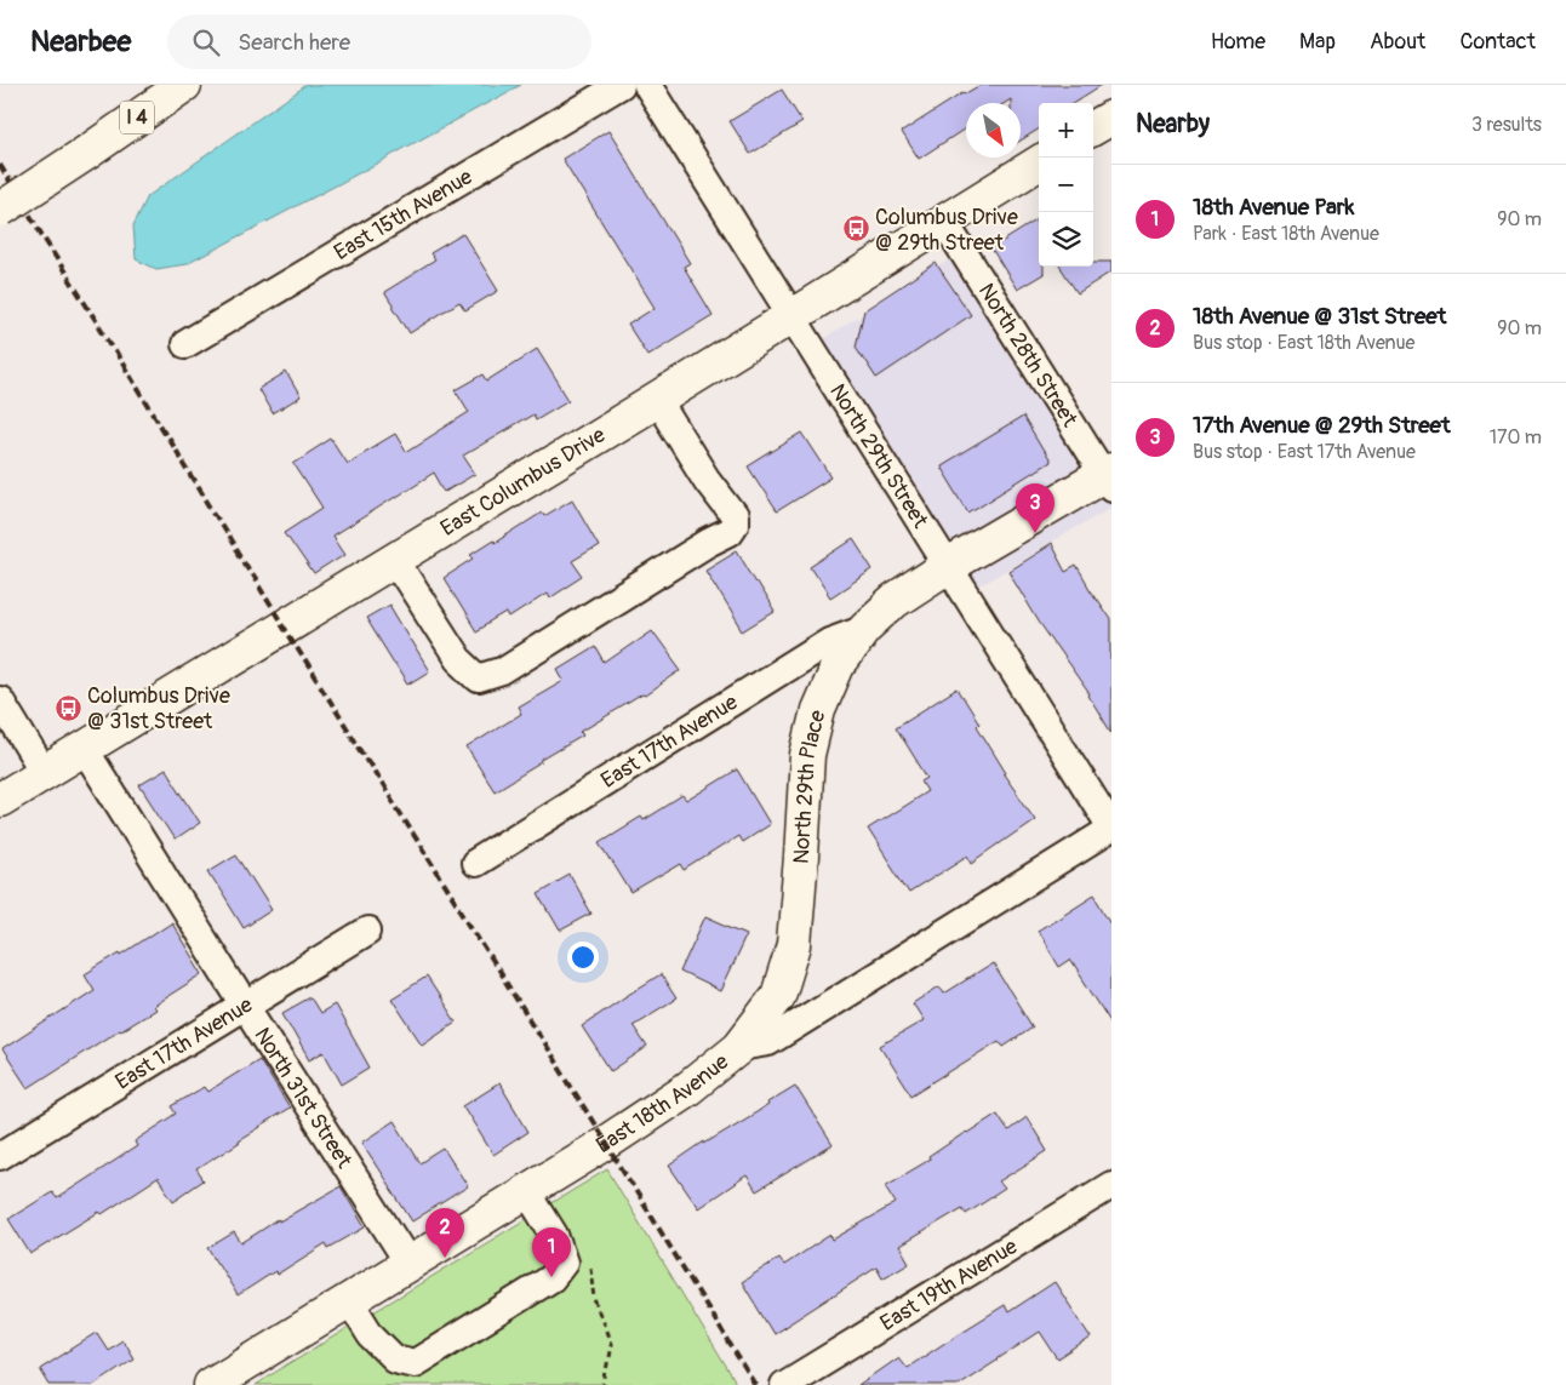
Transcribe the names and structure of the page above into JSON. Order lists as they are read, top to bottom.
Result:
{
  "streets": {
    "main road": [
      "I 4",
      "East Columbus Drive",
      "North 29th Place",
      "East 18th Avenue"
    ],
    "street": [
      "East 15th Avenue",
      "North 28th Street",
      "North 29th Street",
      "East 17th Avenue",
      "North 31st Street",
      "East 19th Avenue"
    ]
  },
  "crossings": [
    ["North 28th Street", "East Columbus Drive"],
    ["North 29th Street", "East Columbus Drive"],
    ["North 29th Street", "North 29th Place"],
    ["North 29th Street", "East 18th Avenue"],
    ["East Columbus Drive", "North 31st Street"],
    ["East 17th Avenue", "North 29th Place"],
    ["East 17th Avenue", "North 31st Street"],
    ["North 29th Place", "East 18th Avenue"],
    ["North 31st Street", "East 18th Avenue"]
  ],
  "places": {
    "bus stop": ["Columbus Drive @ 29th Street", "Columbus Drive @ 31st Street"]
  },
  "north": "bottom right",
  "page": {
    "header": "Nearbee",
    "search": "Search here",
    "nav": [
      "Home",
      "Map",
      "About",
      "Contact"
    ],
    "heading": ["Nearby", "3 results"],
    "map_buttons": ["+", "−"],
    "list": [
      {
        "mark": "1",
        "name": "18th Avenue Park",
        "note": "Park · East 18th Avenue",
        "value": "90 m"
      },
      {
        "mark": "2",
        "name": "18th Avenue @ 31st Street",
        "note": "Bus stop · East 18th Avenue",
        "value": "90 m"
      },
      {
        "mark": "3",
        "name": "17th Avenue @ 29th Street",
        "note": "Bus stop · East 17th Avenue",
        "value": "170 m"
      }
    ],
    "pins": ["3", "2", "1"]
  }
}
